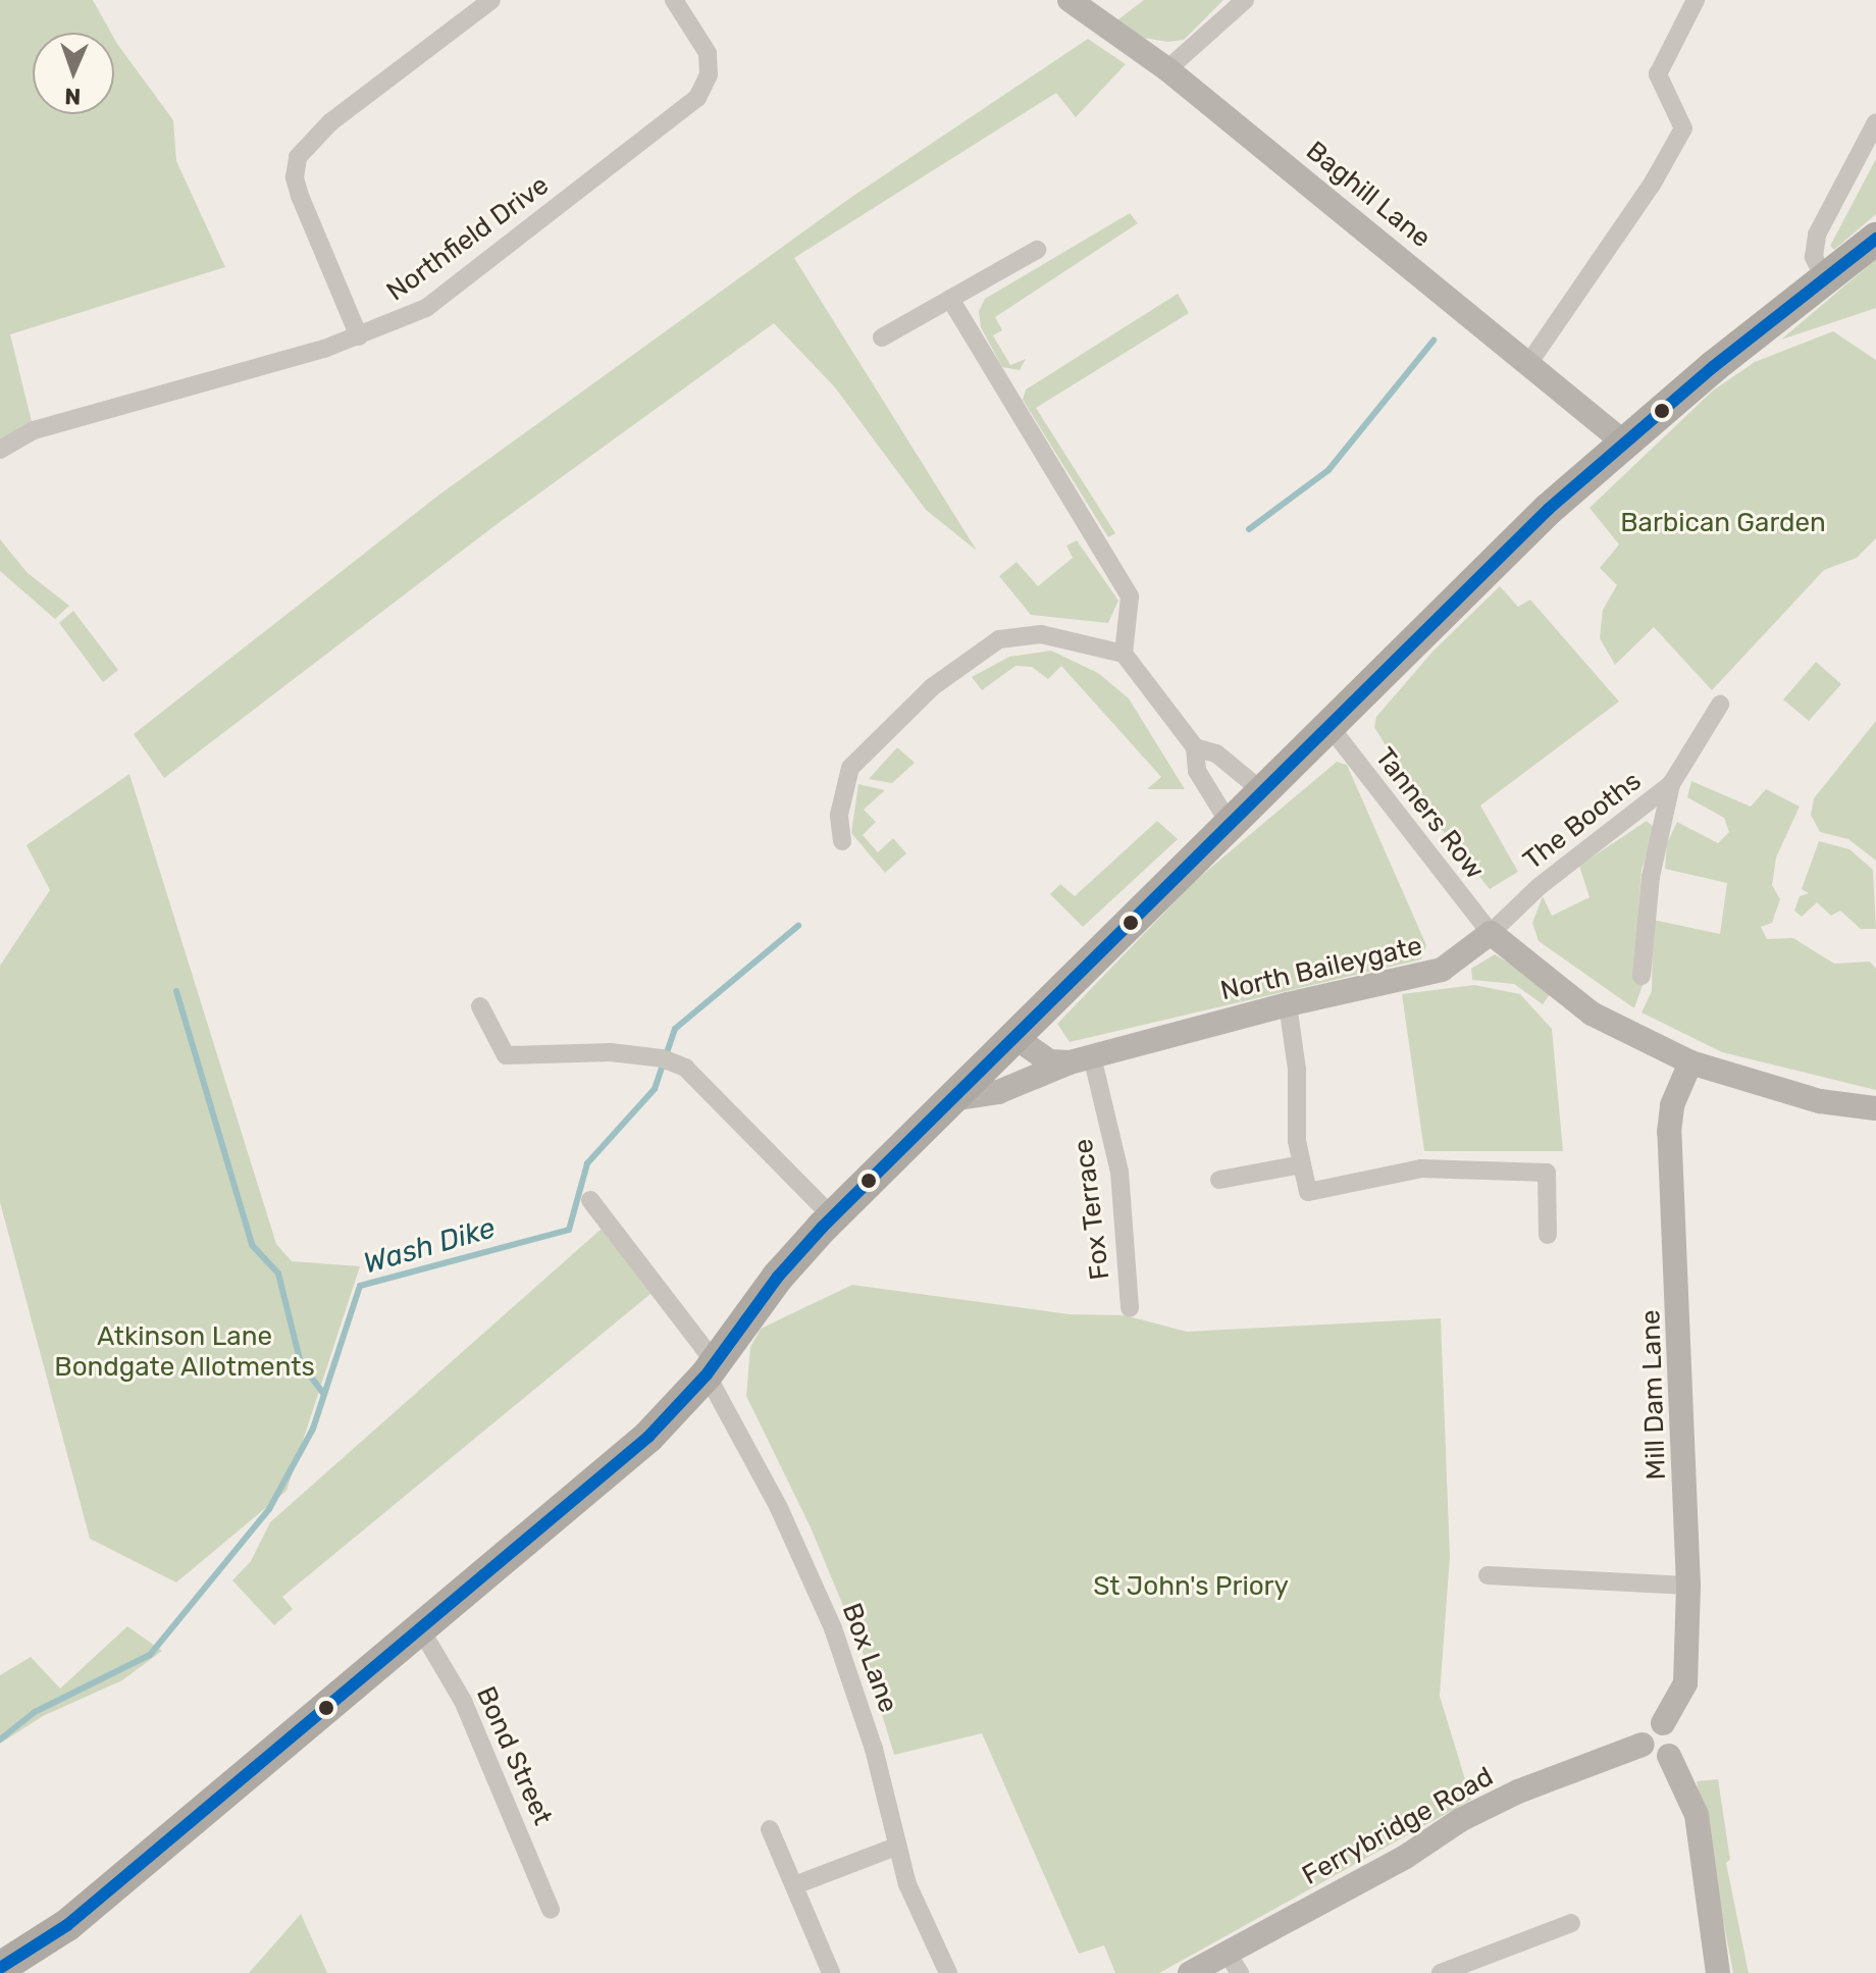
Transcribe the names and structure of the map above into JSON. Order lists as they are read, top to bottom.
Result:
{
  "streets": {
    "street": [
      "Baghill Lane",
      "Northfield Drive",
      "Tanners Row",
      "The Booths",
      "North Baileygate",
      "Fox Terrace",
      "Mill Dam Lane",
      "Box Lane",
      "Bond Street",
      "Ferrybridge Road"
    ]
  },
  "crossings": [
    ["Tanners Row", "The Booths"],
    ["Tanners Row", "North Baileygate"],
    ["The Booths", "North Baileygate"],
    ["North Baileygate", "Fox Terrace"],
    ["Mill Dam Lane", "Ferrybridge Road"]
  ],
  "water": ["Wash Dike"],
  "parks": ["Barbican Garden", "Atkinson Lane Bondgate Allotments", "St John's Priory"],
  "north": "bottom"
}
